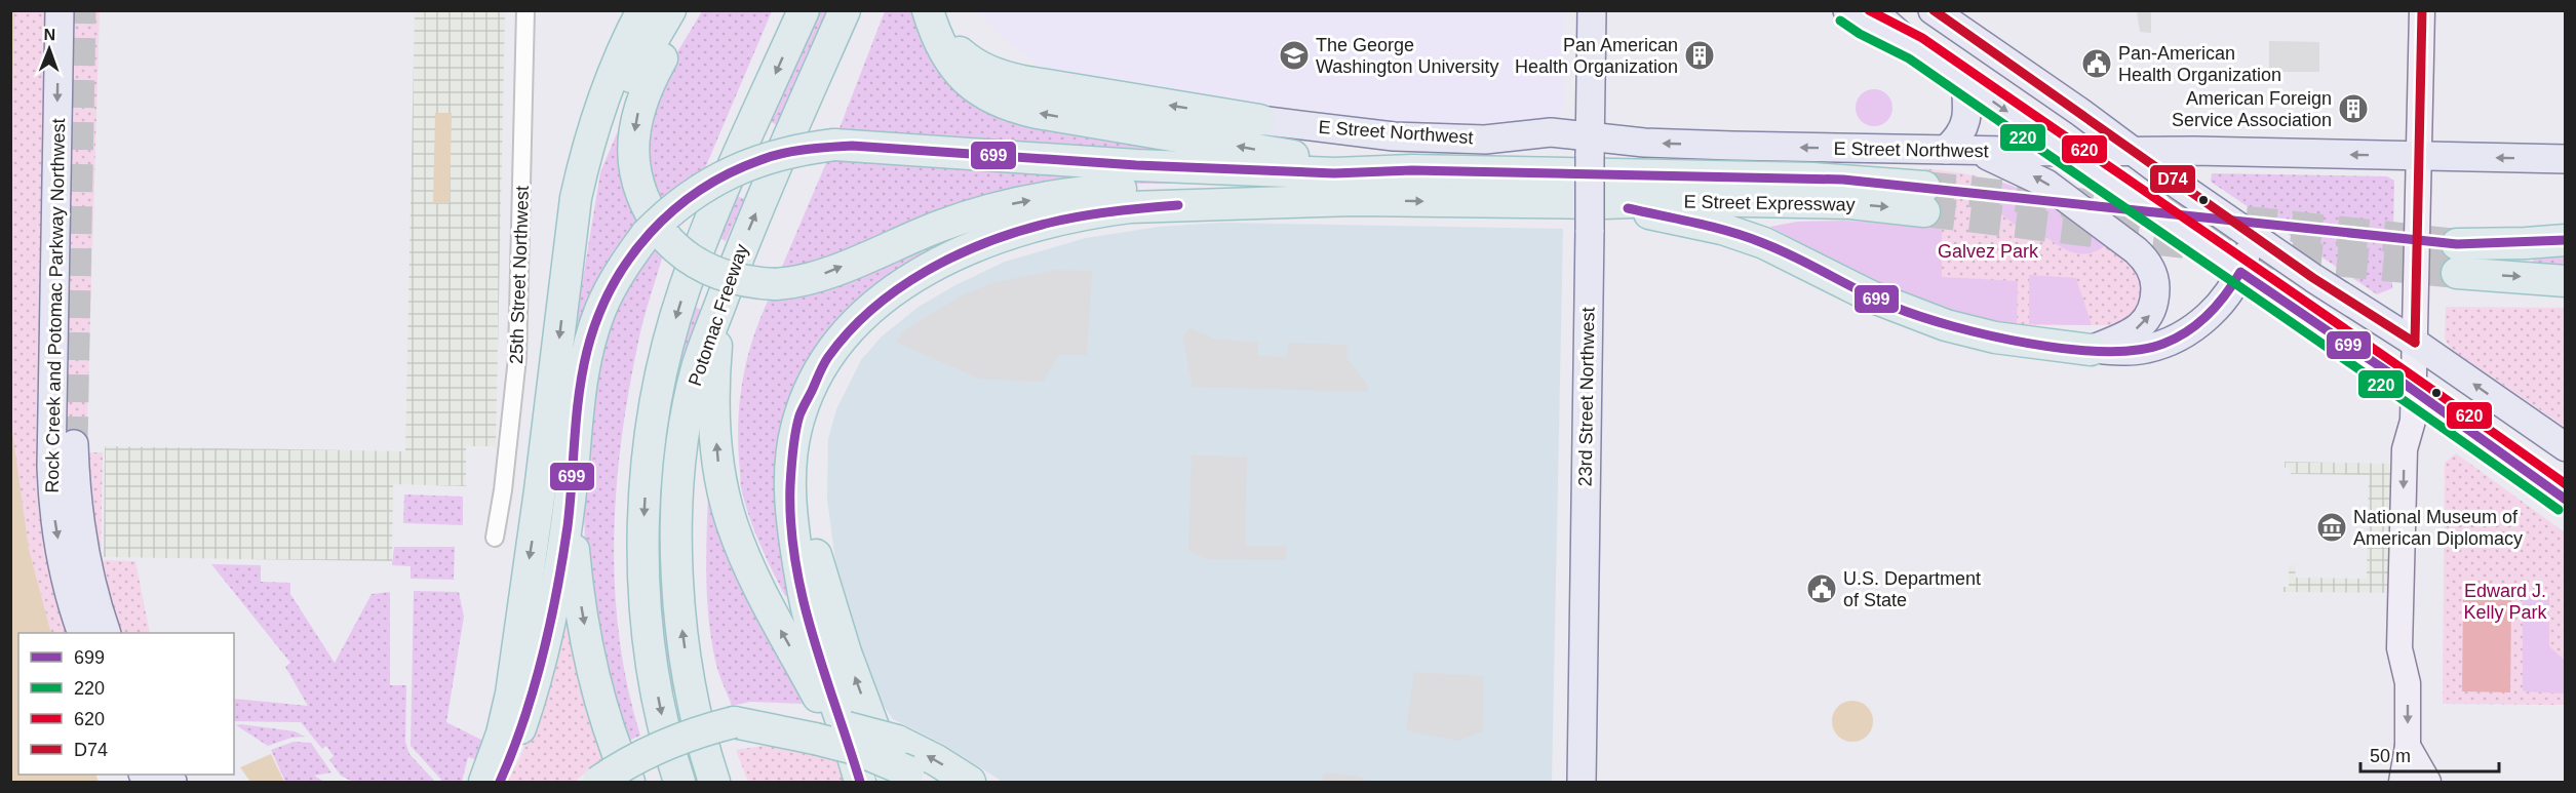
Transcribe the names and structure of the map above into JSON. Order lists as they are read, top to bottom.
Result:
{
  "streets": {
    "highway": ["E Street Expressway", "Potomac Freeway"],
    "main road": ["E Street Northwest", "Rock Creek and Potomac Parkway Northwest", "23rd Street Northwest"],
    "street": ["25th Street Northwest"]
  },
  "crossings": [
    ["E Street Northwest", "23rd Street Northwest"]
  ],
  "one_way": ["E Street Northwest", "Rock Creek and Potomac Parkway Northwest"],
  "parks": ["Galvez Park", "Edward J. Kelly Park"],
  "places": {
    "school or university": ["The George Washington University"],
    "building": ["Pan American Health Organization", "American Foreign Service Association"],
    "public building": ["Pan-American Health Organization", "U.S. Department of State"],
    "museum": ["National Museum of American Diplomacy"]
  },
  "lines": [
    "transit line 620",
    "transit line D74",
    "transit line 220",
    "transit line 699"
  ],
  "legend": [
    "699",
    "220",
    "620",
    "D74"
  ],
  "scale_bar": "50 m",
  "north": "top"
}
